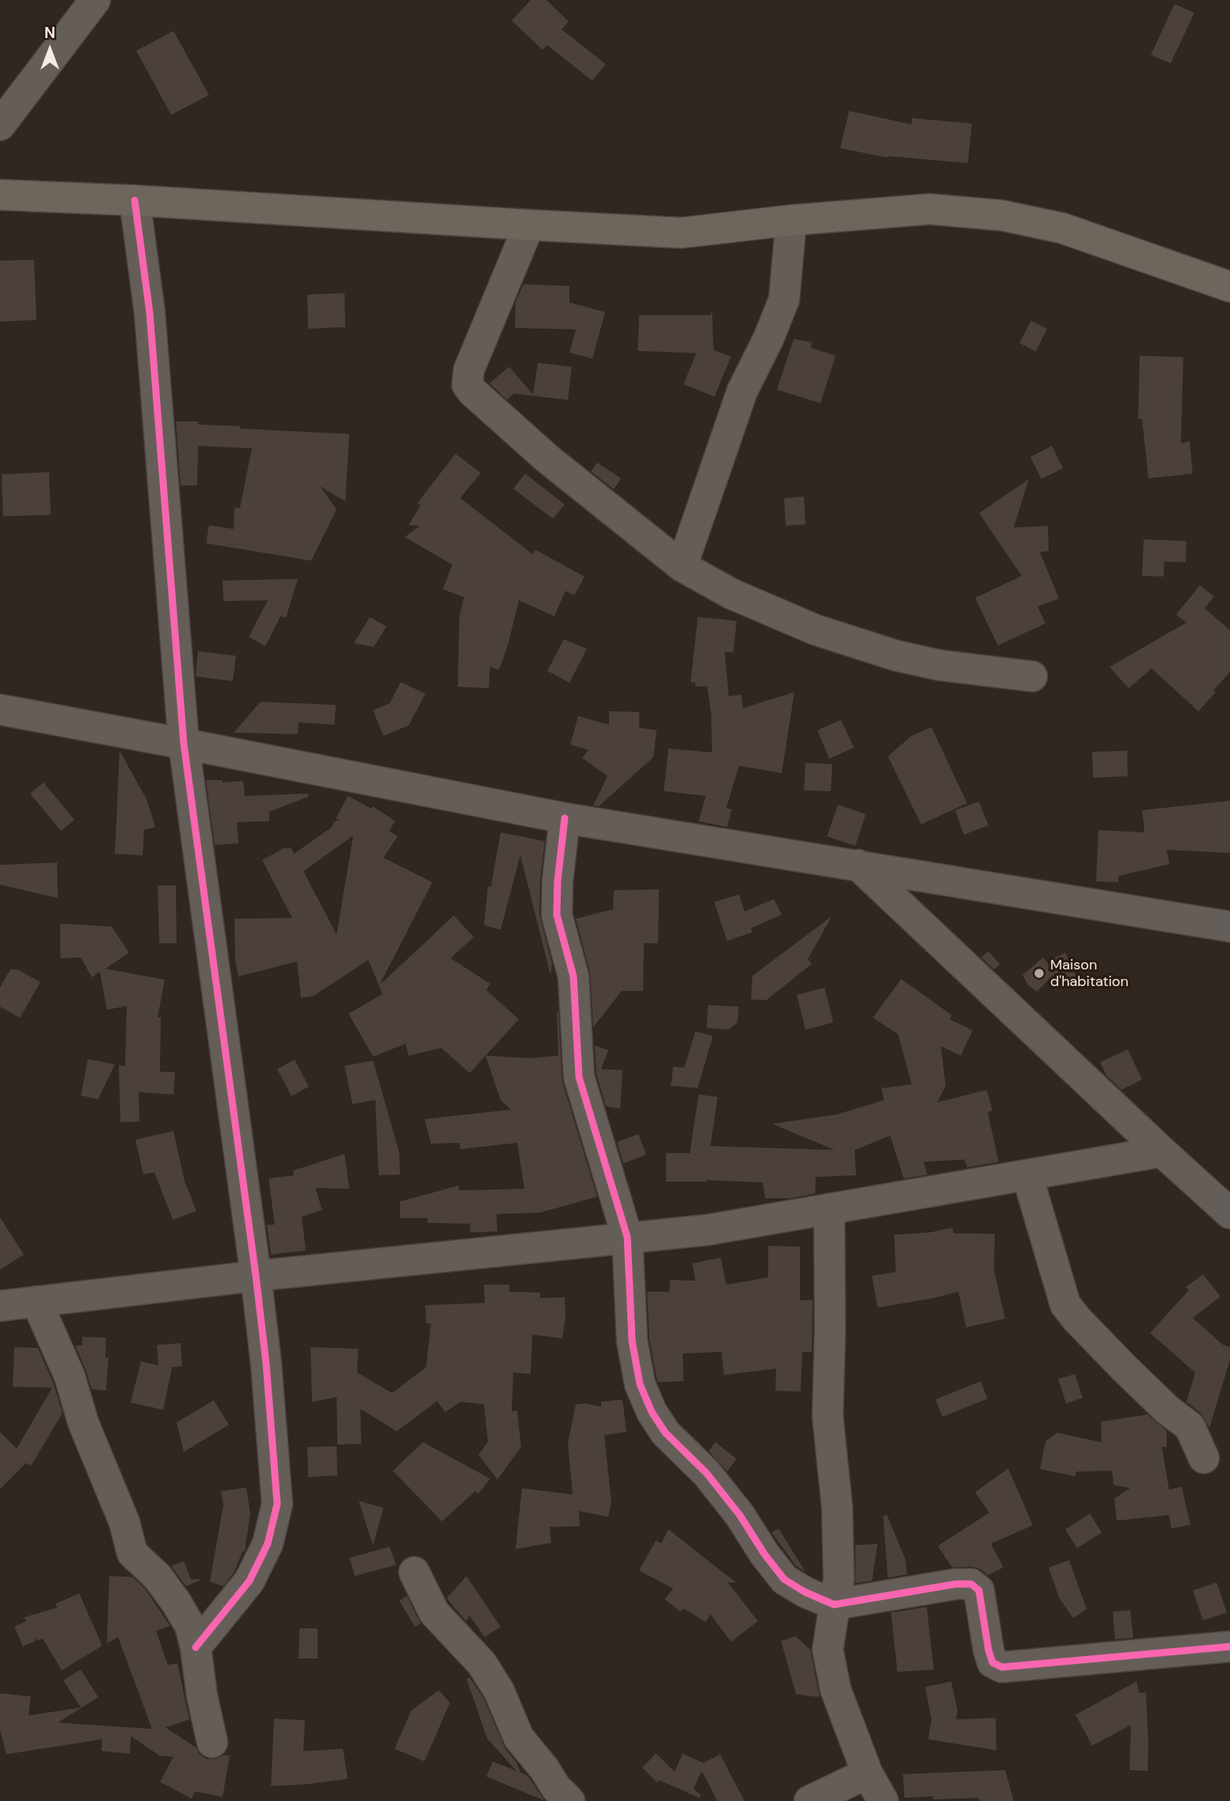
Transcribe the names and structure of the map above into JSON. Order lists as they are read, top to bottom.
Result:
{
  "places": ["Maison d'habitation"],
  "north": "top"
}
